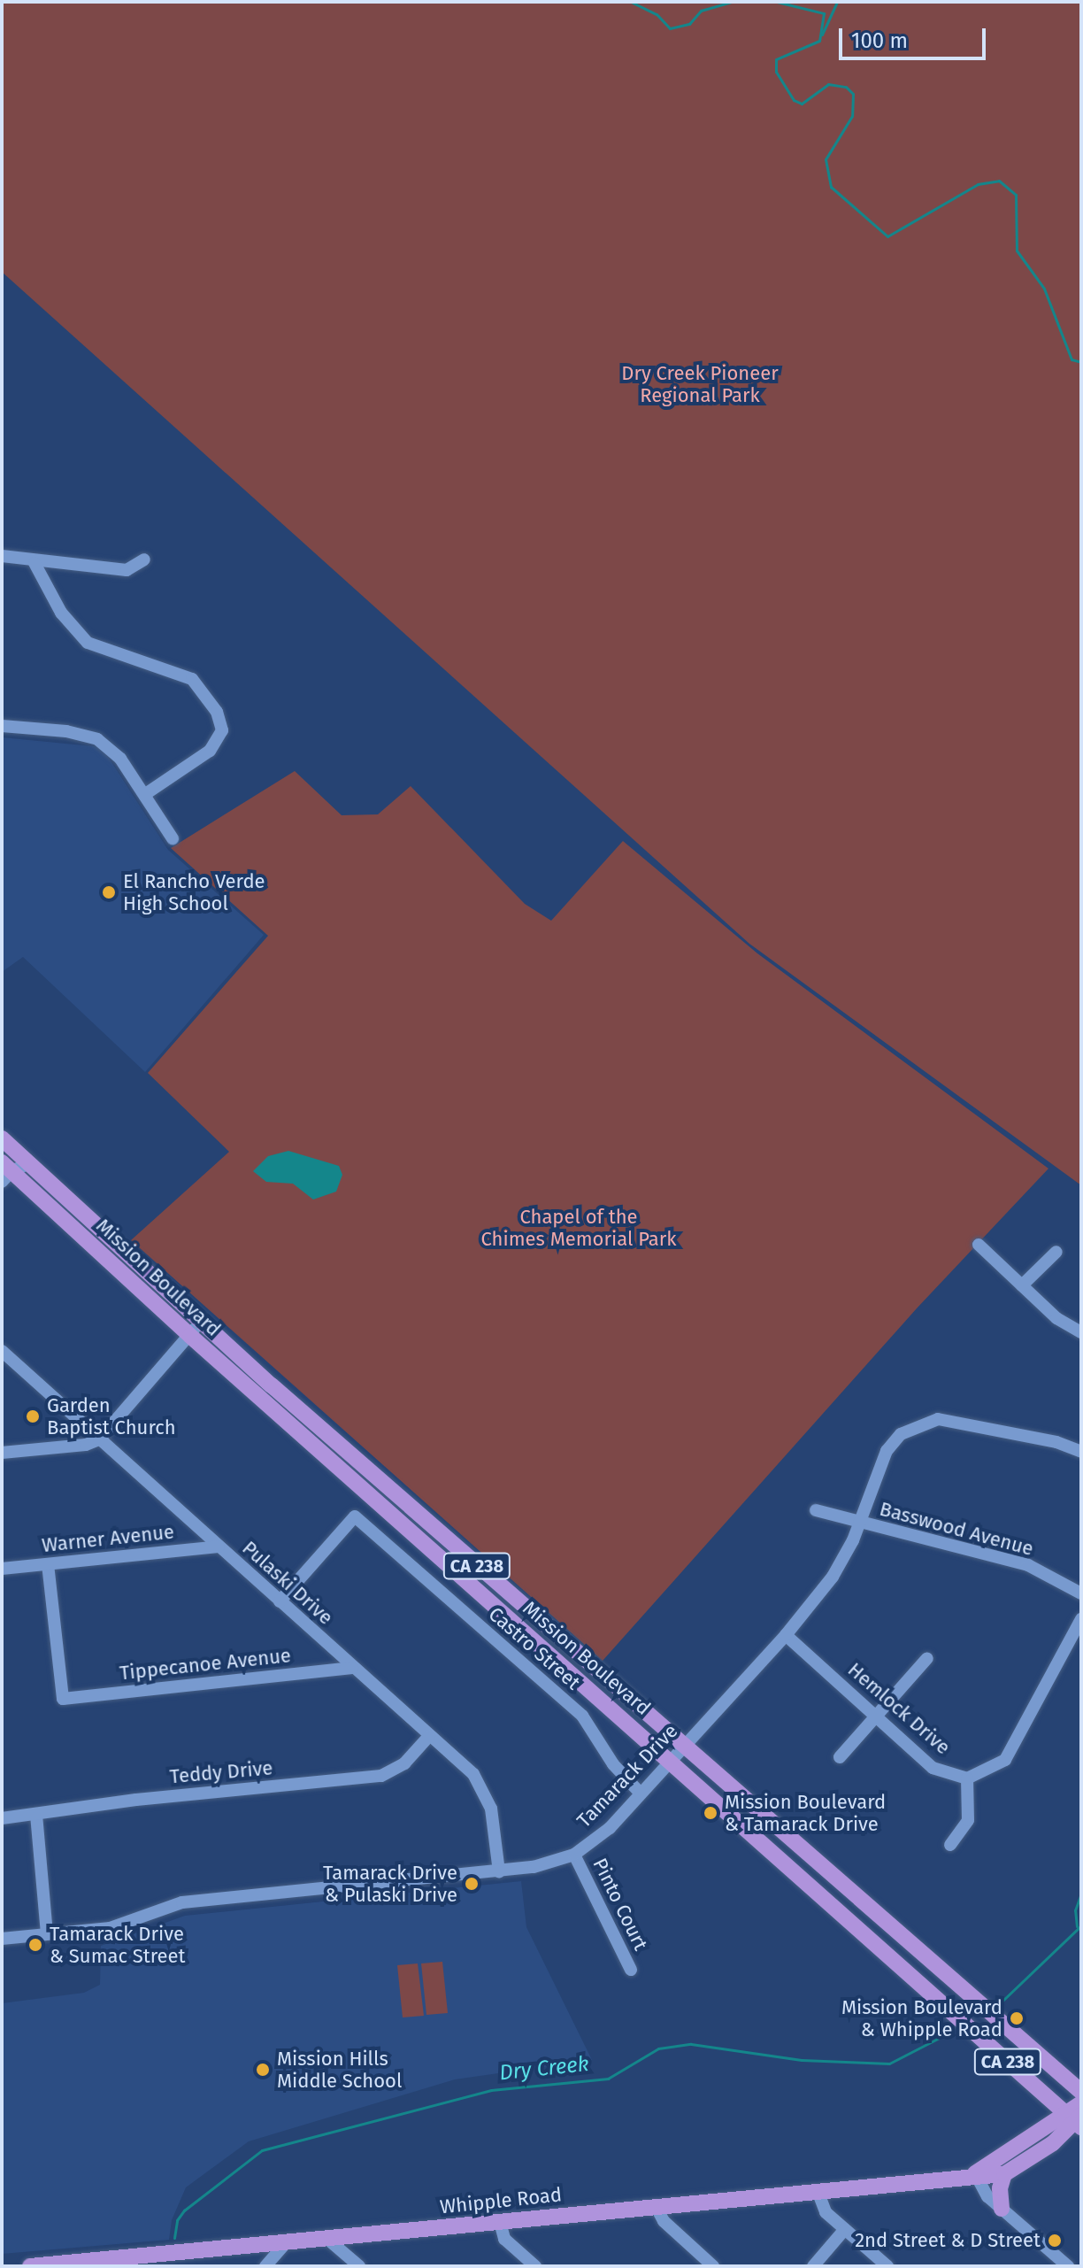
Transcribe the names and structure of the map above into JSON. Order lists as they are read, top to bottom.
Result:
{
  "streets": {
    "main road": ["Mission Boulevard", "CA 238", "Whipple Road"],
    "street": [
      "Basswood Avenue",
      "Warner Avenue",
      "Pulaski Drive",
      "Castro Street",
      "Tippecanoe Avenue",
      "Hemlock Drive",
      "Teddy Drive",
      "Tamarack Drive",
      "Pinto Court"
    ]
  },
  "crossings": [
    ["Mission Boulevard", "Tamarack Drive"],
    ["Mission Boulevard", "Whipple Road"],
    ["Basswood Avenue", "Tamarack Drive"],
    ["Warner Avenue", "Pulaski Drive"],
    ["Warner Avenue", "Tippecanoe Avenue"],
    ["Pulaski Drive", "Castro Street"],
    ["Pulaski Drive", "Tippecanoe Avenue"],
    ["Pulaski Drive", "Teddy Drive"],
    ["Pulaski Drive", "Tamarack Drive"],
    ["Castro Street", "Tamarack Drive"],
    ["Hemlock Drive", "Tamarack Drive"],
    ["Tamarack Drive", "Pinto Court"]
  ],
  "water": ["Dry Creek"],
  "parks": ["Dry Creek Pioneer Regional Park", "Chapel of the Chimes Memorial Park"],
  "places": [
    "El Rancho Verde High School",
    "Garden Baptist Church",
    "Mission Boulevard & Tamarack Drive",
    "Tamarack Drive & Pulaski Drive",
    "Tamarack Drive & Sumac Street",
    "Mission Boulevard & Whipple Road",
    "Mission Hills Middle School",
    "2nd Street & D Street"
  ],
  "scale_bar": "100 m"
}
